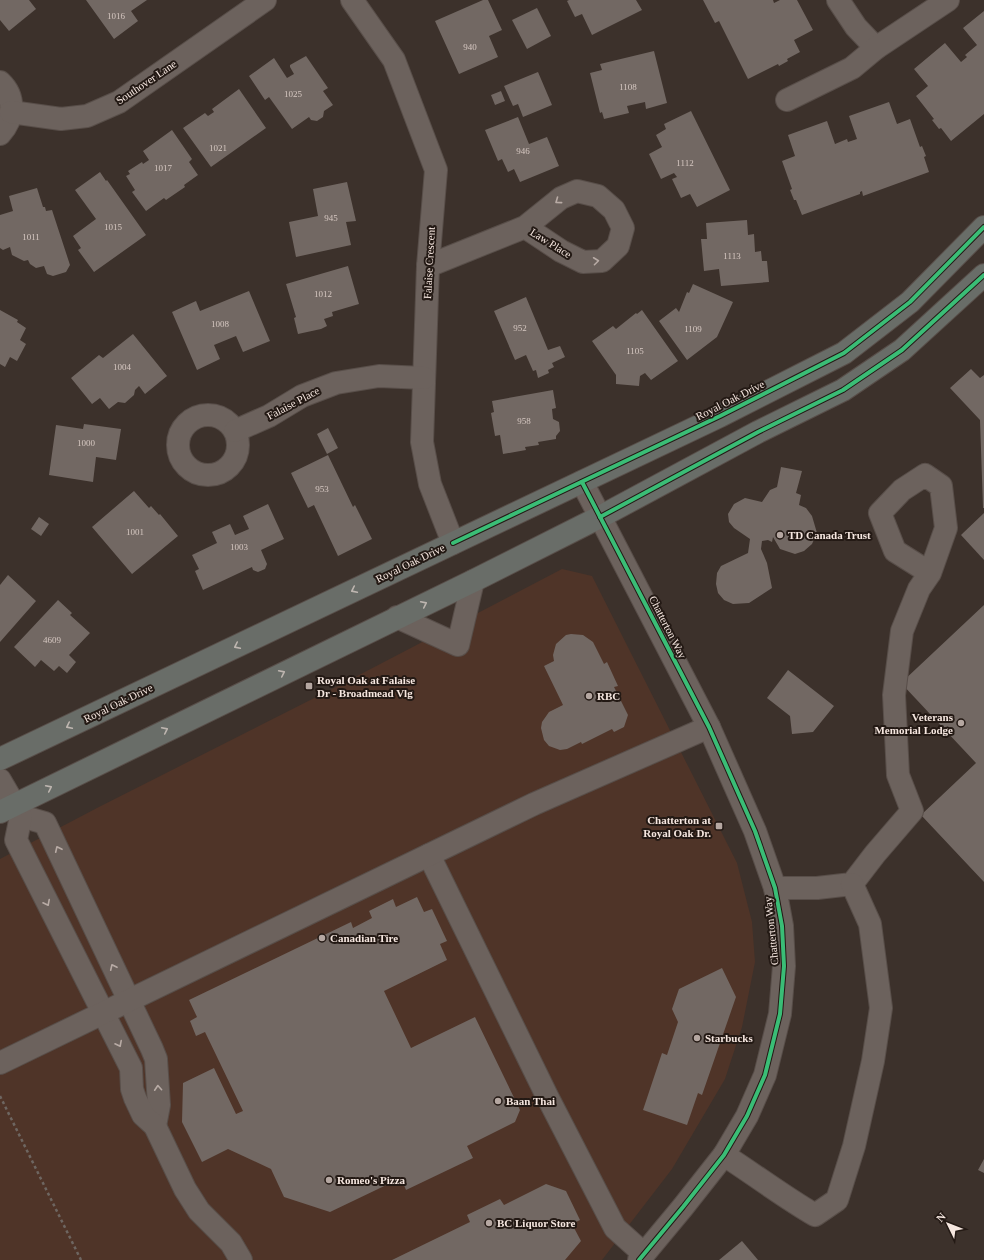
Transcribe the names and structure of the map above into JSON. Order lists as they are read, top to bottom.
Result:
{
  "streets": {
    "main road": ["Royal Oak Drive"],
    "street": [
      "Southover Lane",
      "Law Place",
      "Falaise Crescent",
      "Falaise Place",
      "Chatterton Way"
    ]
  },
  "crossings": [
    ["Law Place", "Falaise Crescent"],
    ["Falaise Crescent", "Royal Oak Drive"],
    ["Falaise Crescent", "Falaise Place"],
    ["Royal Oak Drive", "Chatterton Way"]
  ],
  "places": {
    "other": [
      "TD Canada Trust",
      "RBC",
      "Veterans Memorial Lodge",
      "Canadian Tire",
      "Starbucks",
      "Baan Thai",
      "Romeo's Pizza",
      "BC Liquor Store"
    ],
    "transit": ["Royal Oak at Falaise Dr - Broadmead Vlg", "Chatterton at Royal Oak Dr."]
  },
  "house_numbers": [
    "1016",
    "940",
    "1108",
    "1025",
    "1021",
    "946",
    "1112",
    "1017",
    "945",
    "1015",
    "1011",
    "1113",
    "1012",
    "1008",
    "952",
    "1109",
    "1105",
    "1004",
    "958",
    "1000",
    "953",
    "1001",
    "1003",
    "4609"
  ],
  "north": "top left"
}
